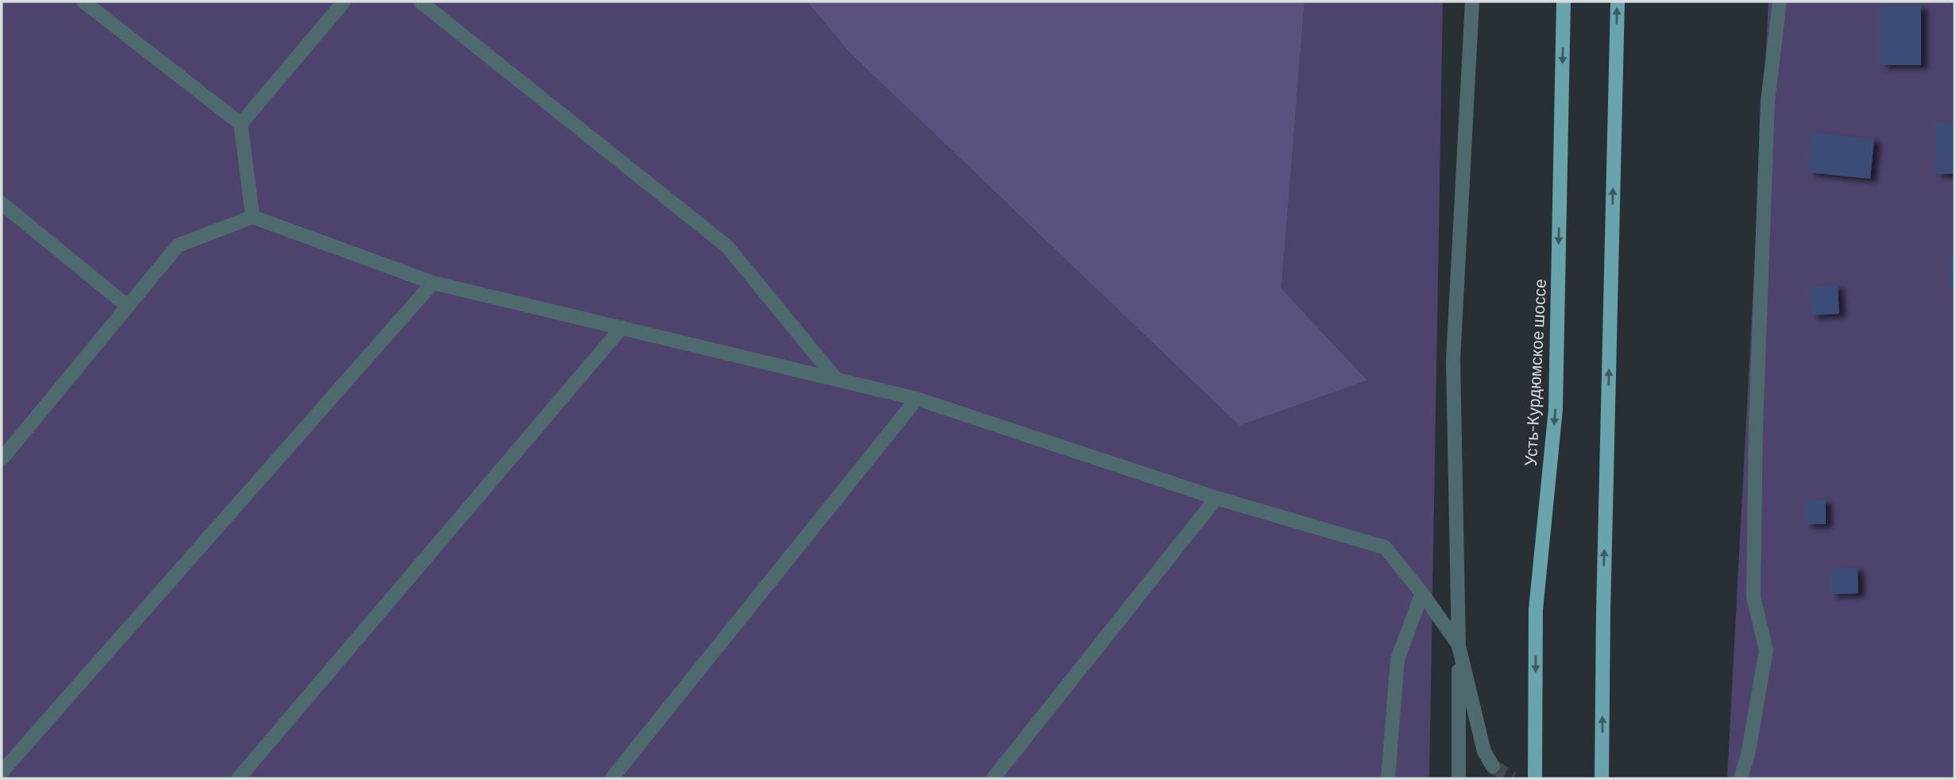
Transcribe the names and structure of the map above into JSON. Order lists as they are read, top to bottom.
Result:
{
  "streets": {
    "main road": ["Усть-Курдюмское шоссе"]
  }
}
